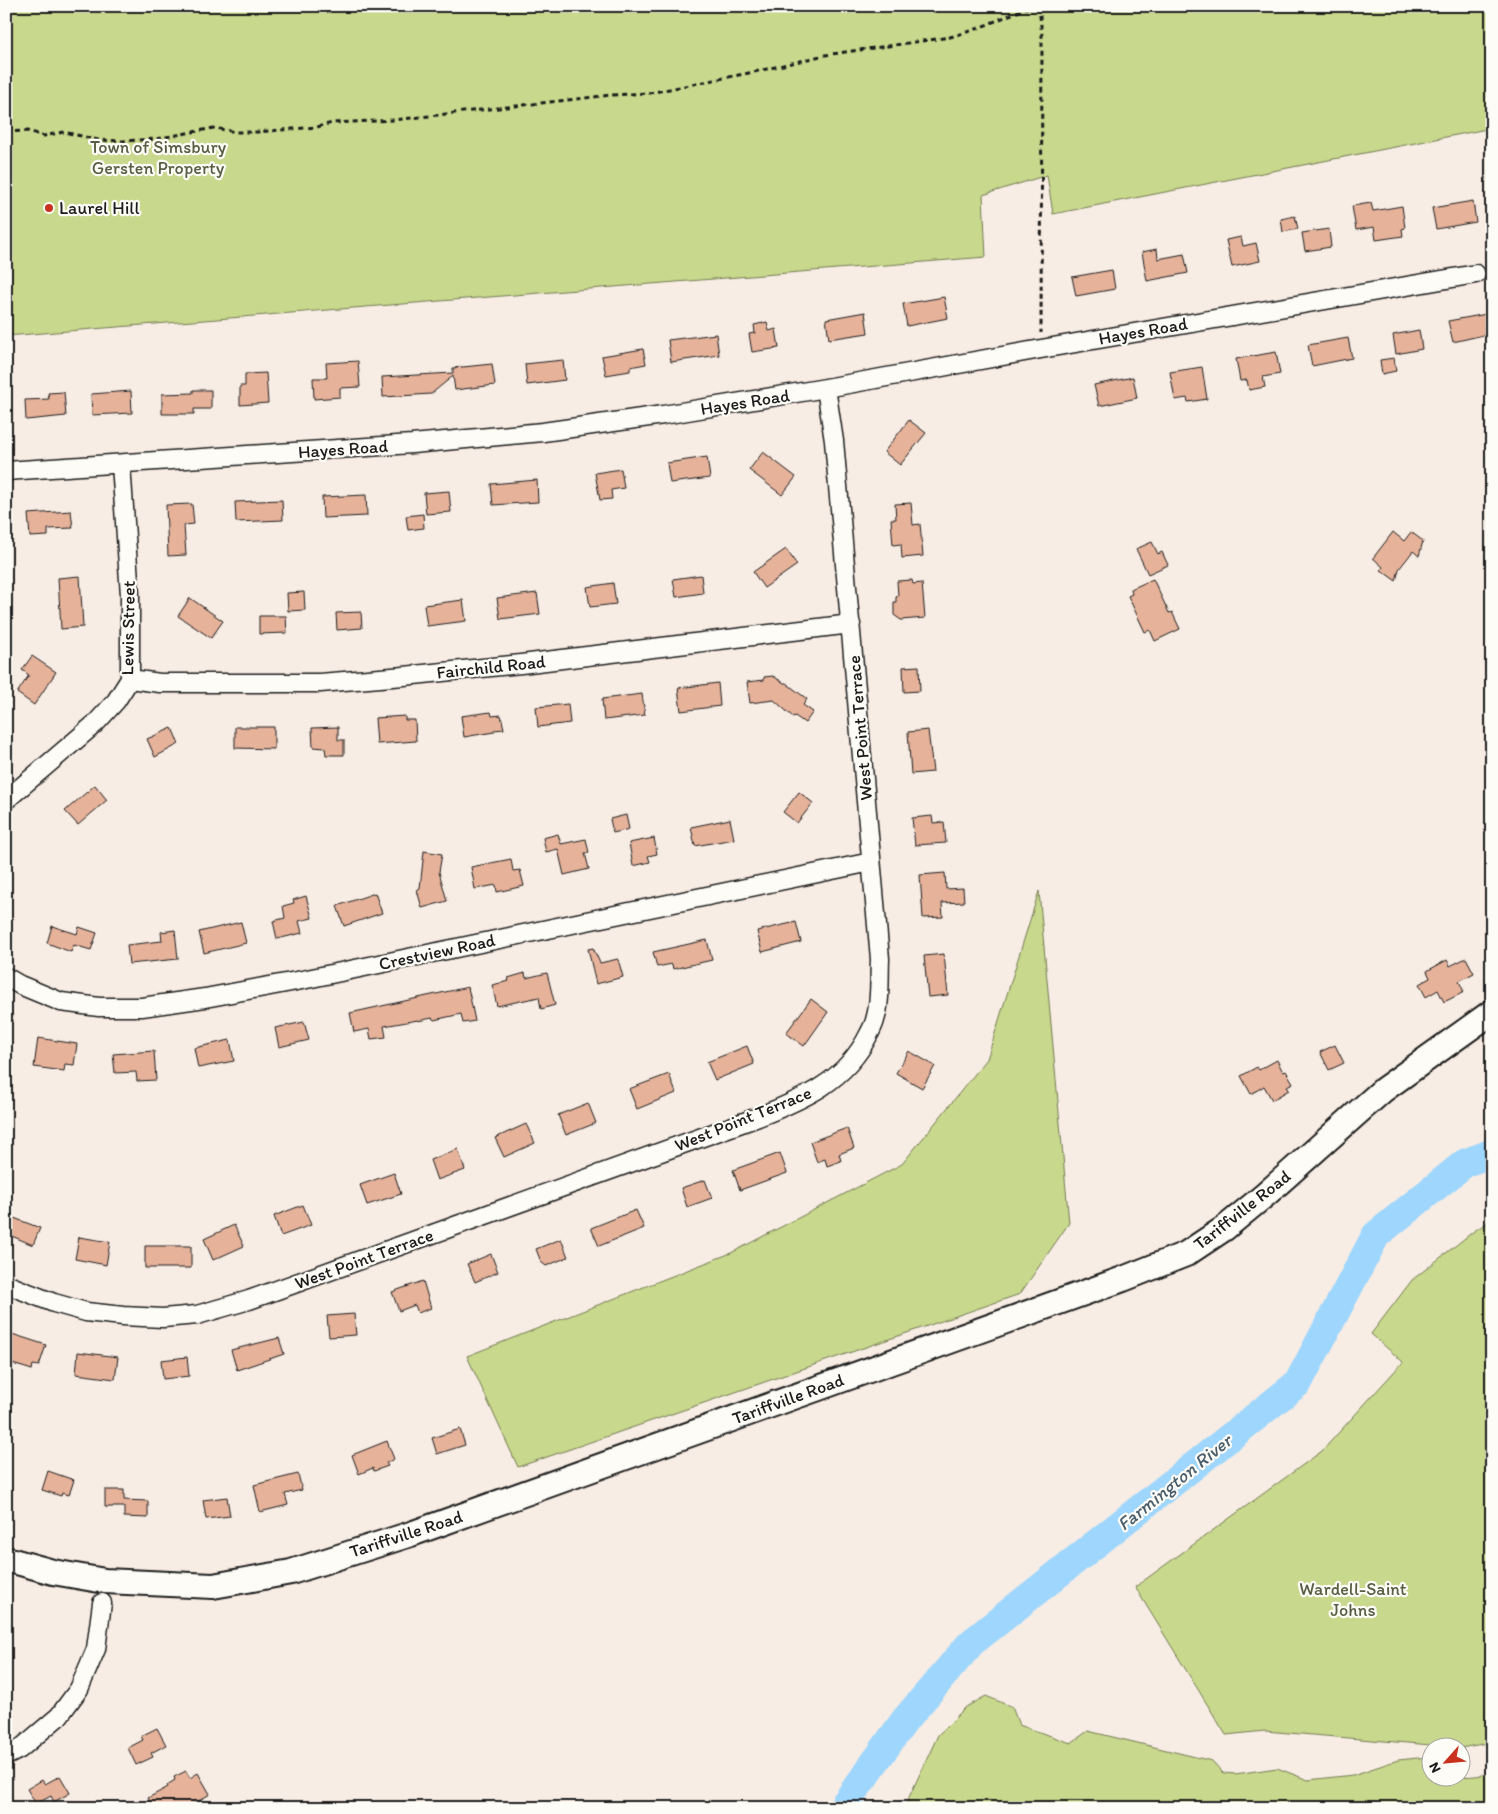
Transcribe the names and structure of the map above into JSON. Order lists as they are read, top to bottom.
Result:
{
  "streets": {
    "main road": ["Tariffville Road"],
    "street": [
      "Hayes Road",
      "Lewis Street",
      "Fairchild Road",
      "West Point Terrace",
      "Crestview Road"
    ]
  },
  "crossings": [
    ["Hayes Road", "Lewis Street"],
    ["Hayes Road", "West Point Terrace"],
    ["Lewis Street", "Fairchild Road"],
    ["Fairchild Road", "West Point Terrace"],
    ["West Point Terrace", "Crestview Road"]
  ],
  "water": ["Farmington River"],
  "parks": ["Town of Simsbury Gersten Property", "Wardell-Saint Johns"],
  "places": ["Laurel Hill"],
  "north": "bottom left"
}
